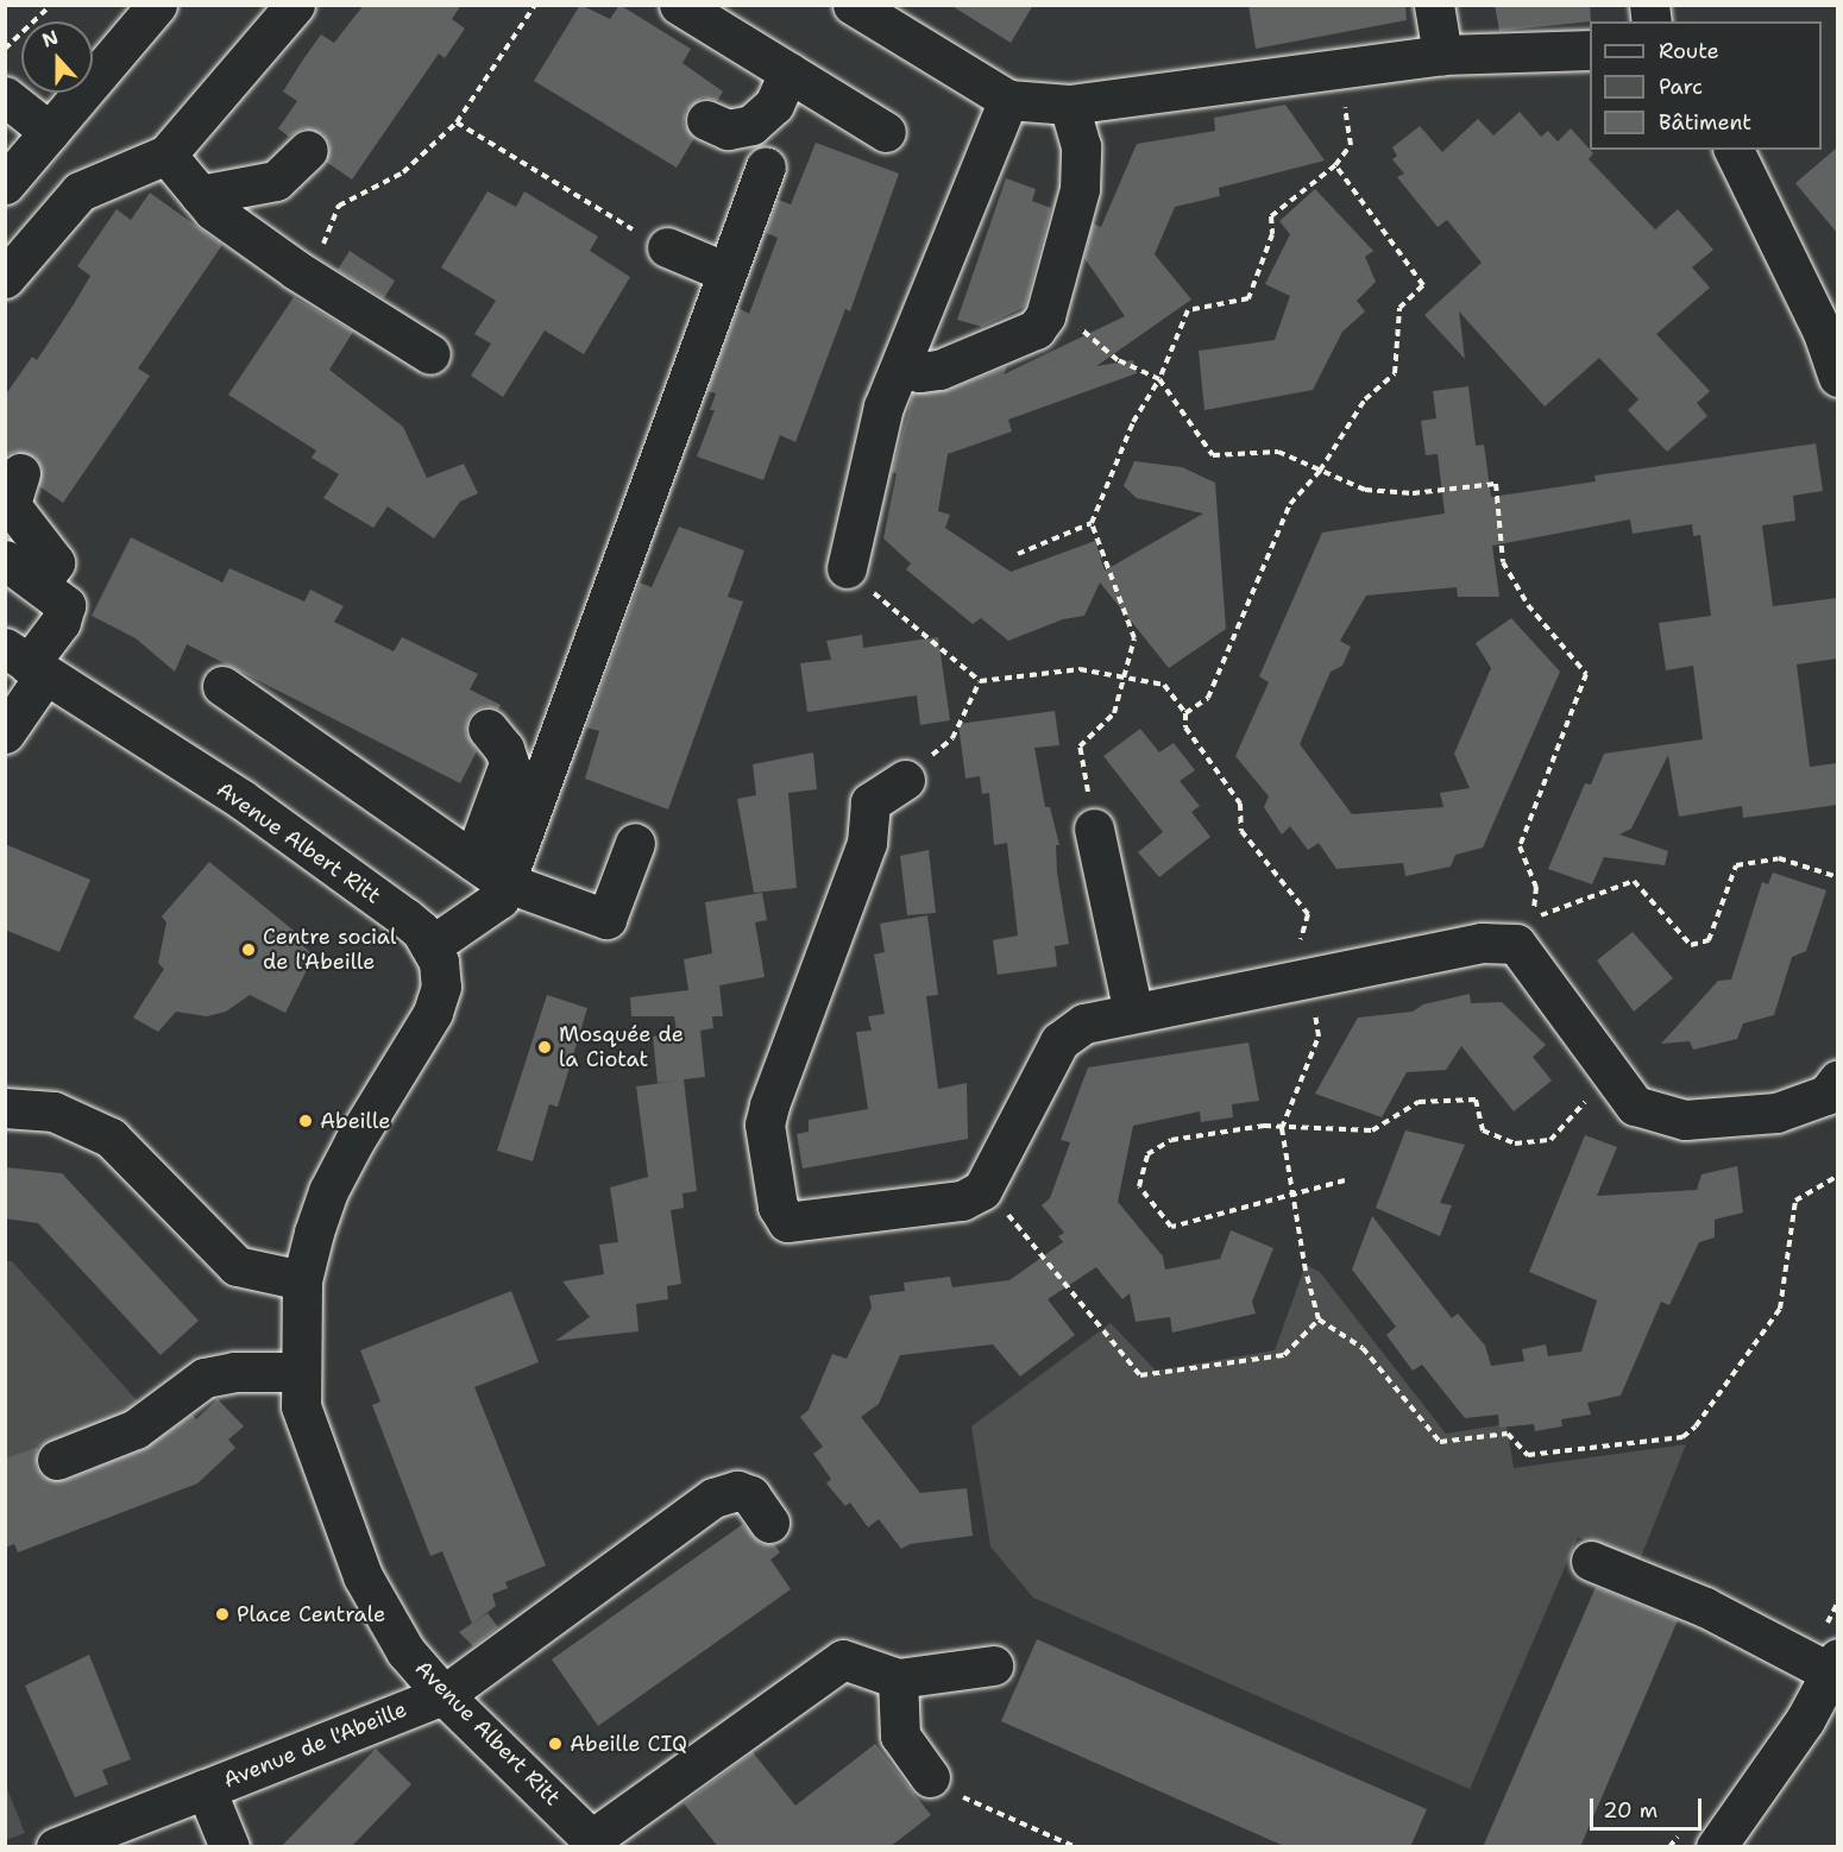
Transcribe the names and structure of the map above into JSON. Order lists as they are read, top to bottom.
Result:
{
  "streets": {
    "street": ["Avenue Albert Ritt", "Avenue de l'Abeille"]
  },
  "crossings": [
    ["Avenue Albert Ritt", "Avenue de l'Abeille"]
  ],
  "places": [
    "Centre social de l'Abeille",
    "Mosquée de la Ciotat",
    "Abeille",
    "Place Centrale",
    "Abeille CIQ"
  ],
  "legend": ["Route", "Parc", "Bâtiment"],
  "scale_bar": "20 m",
  "north": "top"
}
